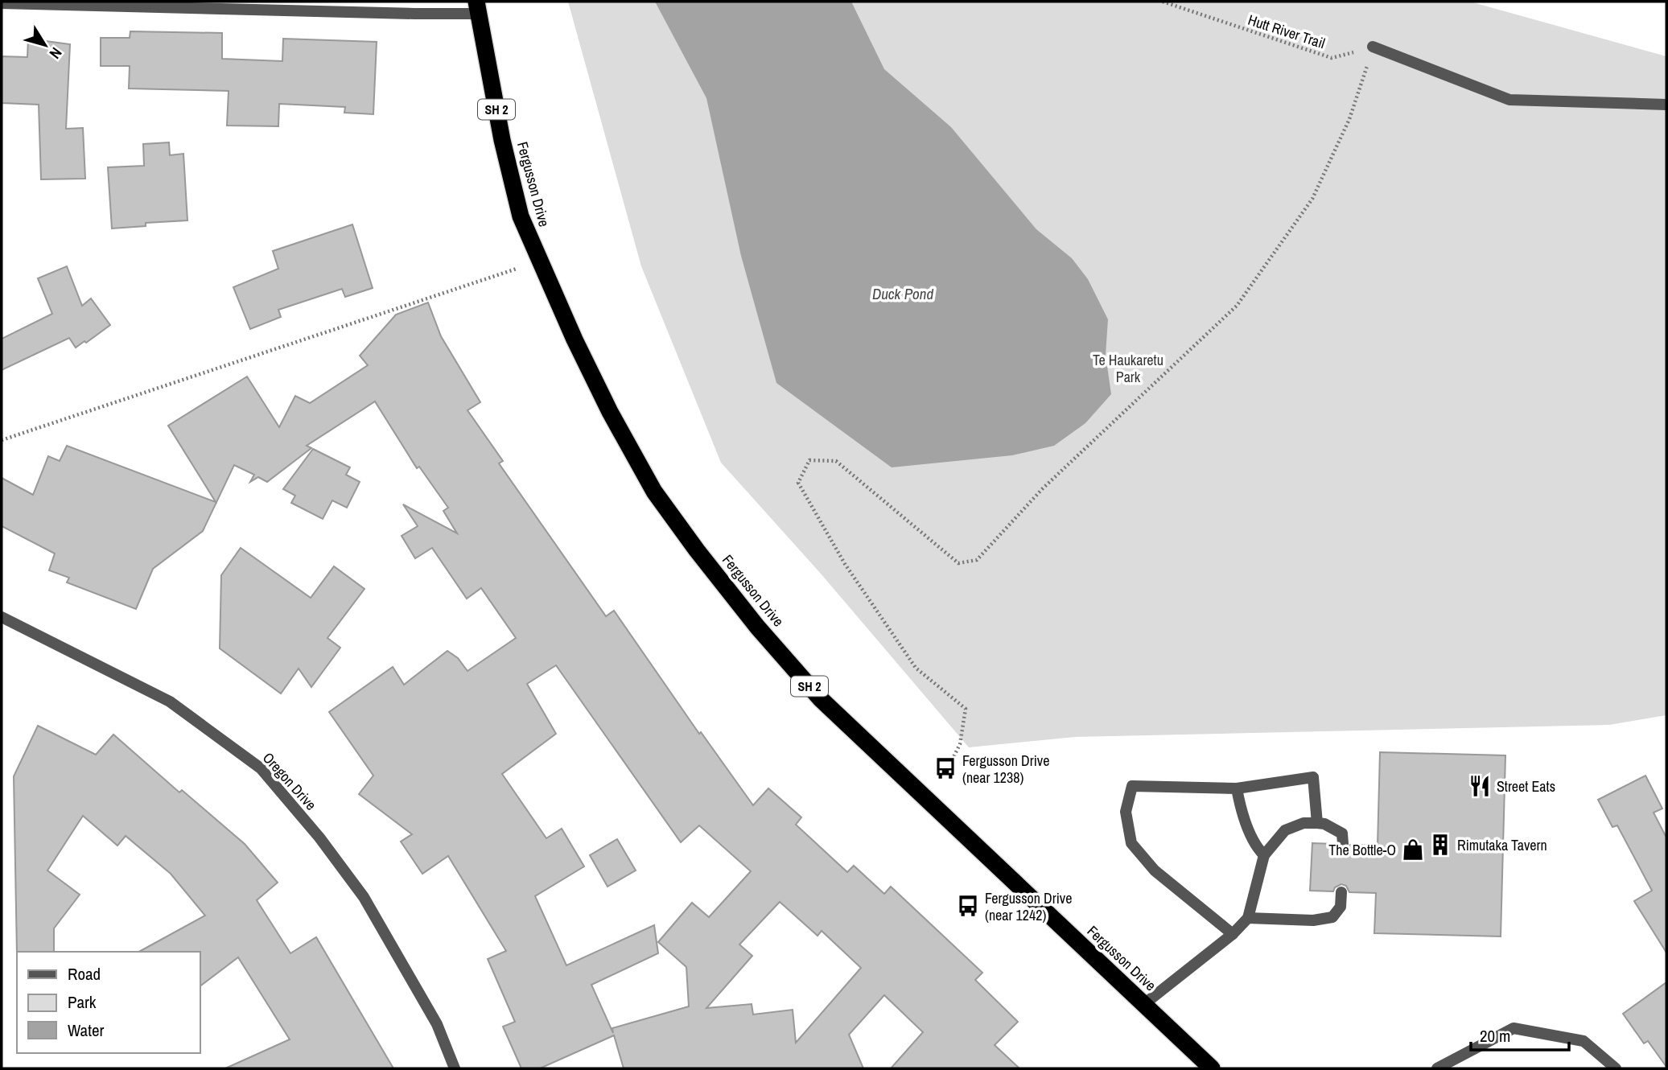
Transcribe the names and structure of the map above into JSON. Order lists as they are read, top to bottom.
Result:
{
  "streets": {
    "highway": ["SH 2", "Fergusson Drive"],
    "street": ["Oregon Drive"],
    "path": ["Hutt River Trail"]
  },
  "water": ["Duck Pond"],
  "parks": ["Te Haukaretu Park"],
  "places": {
    "bus stop": ["Fergusson Drive (near 1238)", "Fergusson Drive (near 1242)"],
    "restaurant": ["Street Eats"],
    "building": ["Rimutaka Tavern"],
    "shop": ["The Bottle-O"]
  },
  "legend": ["Road", "Park", "Water"],
  "scale_bar": "20 m",
  "north": "bottom right"
}
